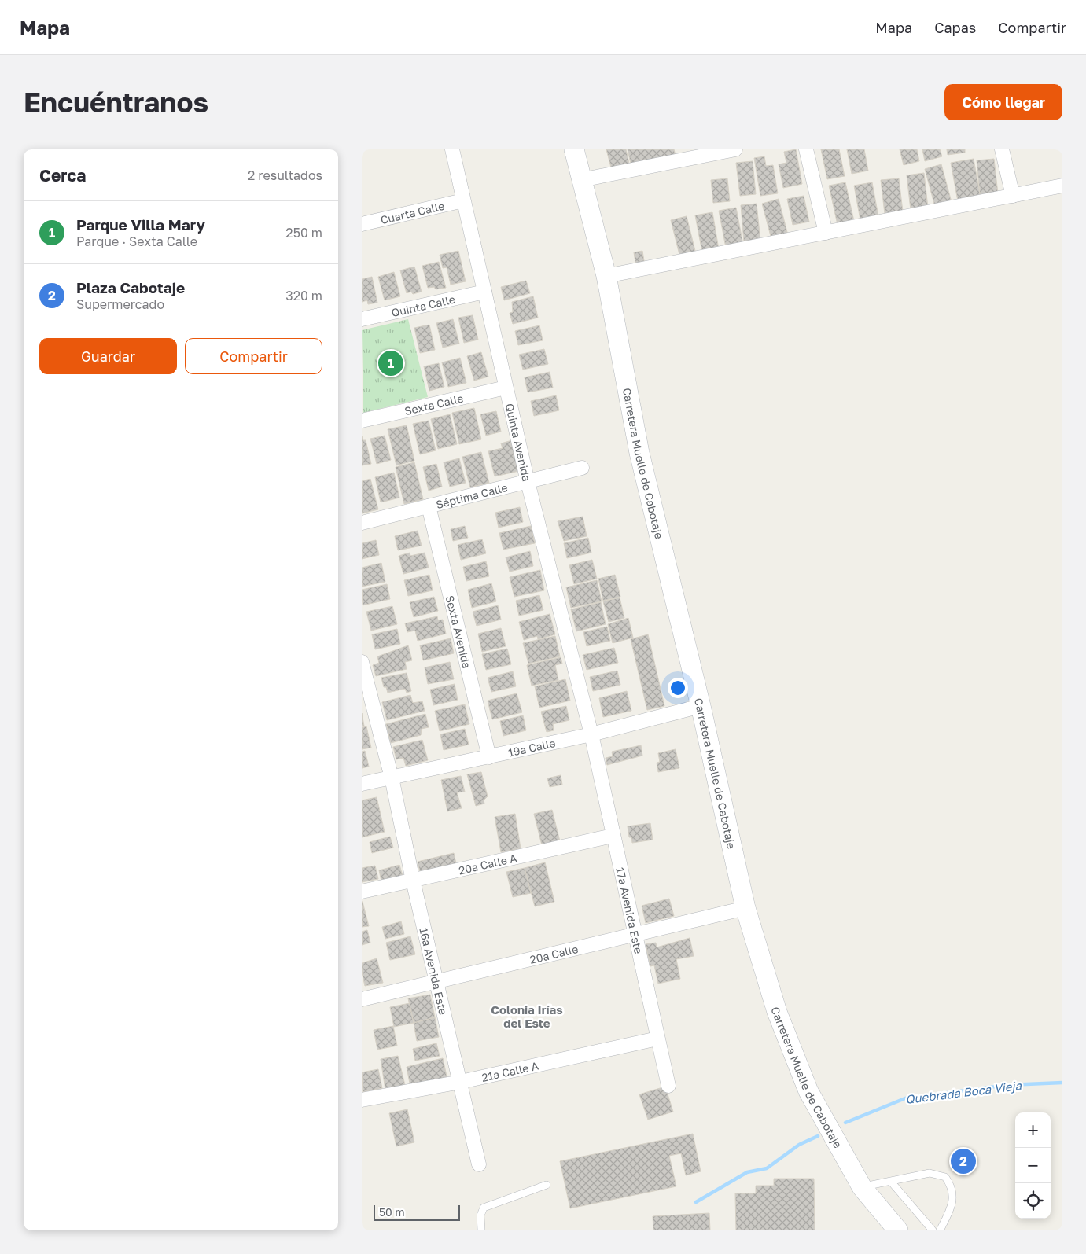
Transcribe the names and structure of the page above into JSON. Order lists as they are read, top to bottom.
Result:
{
  "streets": {
    "main road": ["Carretera Muelle de Cabotaje"],
    "street": [
      "Cuarta Calle",
      "Quinta Calle",
      "Sexta Calle",
      "Quinta Avenida",
      "Séptima Calle",
      "Sexta Avenida",
      "19a Calle",
      "20a Calle A",
      "17a Avenida Este",
      "20a Calle",
      "16a Avenida Este",
      "21a Calle A"
    ]
  },
  "crossings": [
    ["Cuarta Calle", "Quinta Avenida"],
    ["Quinta Calle", "Quinta Avenida"],
    ["Sexta Calle", "Quinta Avenida"],
    ["Quinta Avenida", "Séptima Calle"],
    ["Quinta Avenida", "19a Calle"],
    ["Quinta Avenida", "17a Avenida Este"],
    ["Carretera Muelle de Cabotaje", "19a Calle"],
    ["Carretera Muelle de Cabotaje", "20a Calle"],
    ["Séptima Calle", "Sexta Avenida"],
    ["Sexta Avenida", "19a Calle"],
    ["19a Calle", "17a Avenida Este"],
    ["19a Calle", "16a Avenida Este"],
    ["20a Calle A", "17a Avenida Este"],
    ["20a Calle A", "16a Avenida Este"],
    ["17a Avenida Este", "20a Calle"],
    ["17a Avenida Este", "21a Calle A"],
    ["20a Calle", "16a Avenida Este"],
    ["16a Avenida Este", "21a Calle A"]
  ],
  "districts": ["Colonia Irías del Este"],
  "water": ["Quebrada Boca Vieja"],
  "scale_bar": "50 m",
  "page": {
    "header": "Mapa",
    "nav": ["Mapa", "Capas", "Compartir"],
    "buttons": [
      "Cómo llegar",
      ["Guardar", "Compartir"]
    ],
    "title": "Encuéntranos",
    "heading": ["Cerca", "2 resultados"],
    "list": [
      {
        "mark": "1",
        "name": "Parque Villa Mary",
        "note": "Parque · Sexta Calle",
        "value": "250 m"
      },
      {
        "mark": "2",
        "name": "Plaza Cabotaje",
        "note": "Supermercado",
        "value": "320 m"
      }
    ],
    "pins": ["1", "2"],
    "map_buttons": ["+", "−"],
    "scale": "50 m"
  }
}
